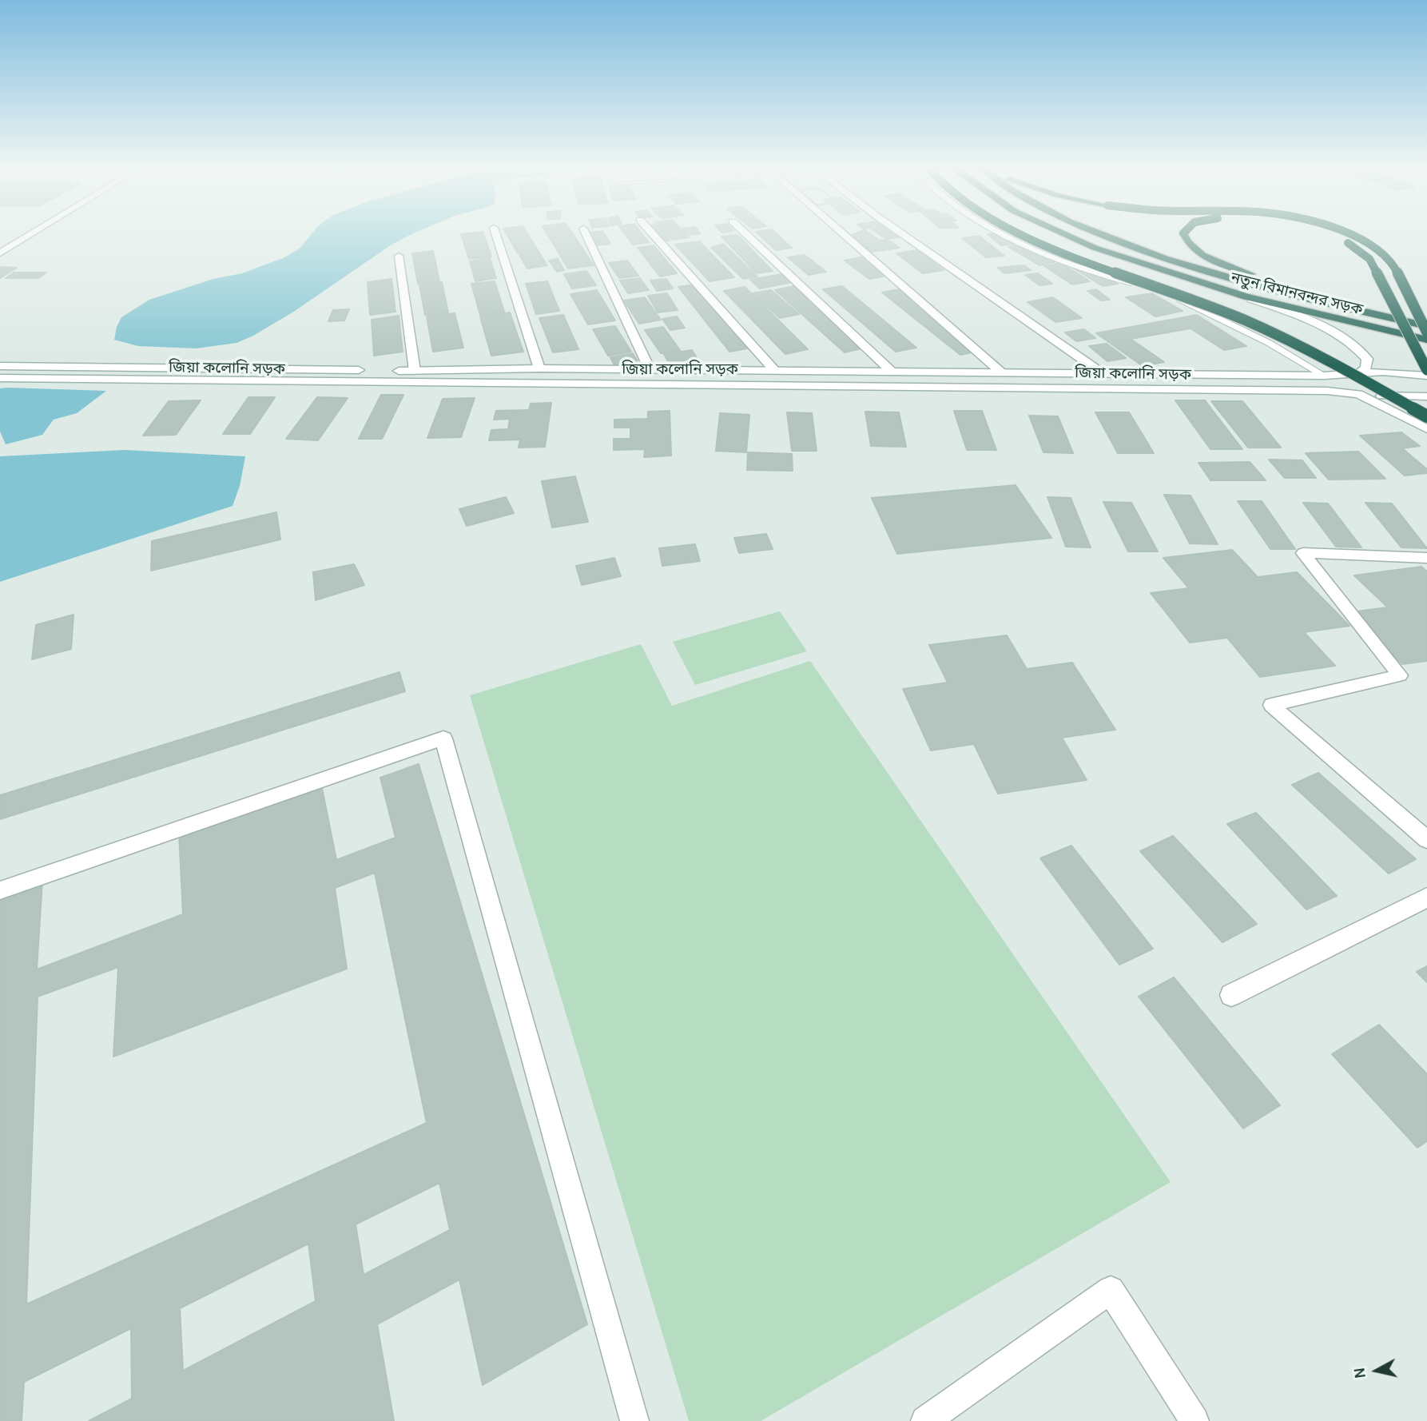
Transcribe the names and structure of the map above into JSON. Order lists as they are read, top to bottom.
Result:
{
  "streets": {
    "highway": ["নতুন বিমানবন্দর সড়ক"],
    "street": ["জিয়া কলোনি সড়ক"]
  },
  "north": "left"
}
